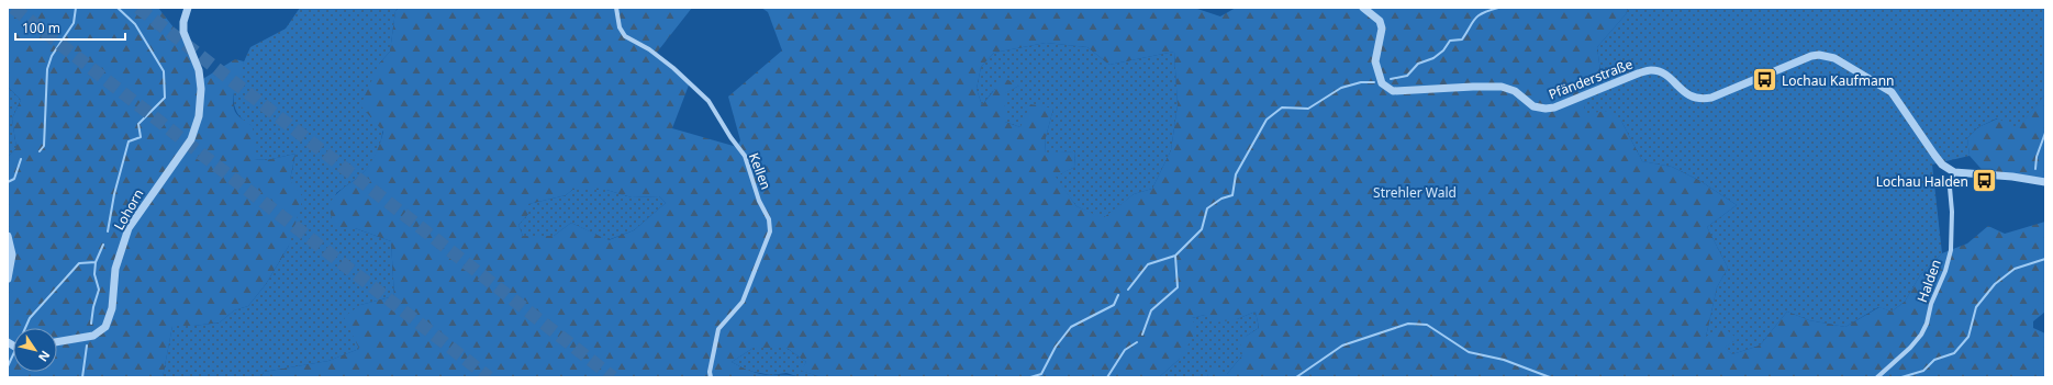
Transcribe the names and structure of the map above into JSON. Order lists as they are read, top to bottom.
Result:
{
  "streets": {
    "street": [
      "Pfänderstraße",
      "Kellen",
      "Lohorn",
      "Halden"
    ]
  },
  "crossings": [
    ["Pfänderstraße", "Halden"]
  ],
  "parks": ["Strehler Wald"],
  "places": {
    "bus stop": ["Lochau Kaufmann", "Lochau Halden"]
  },
  "scale_bar": "100 m",
  "north": "bottom right"
}
